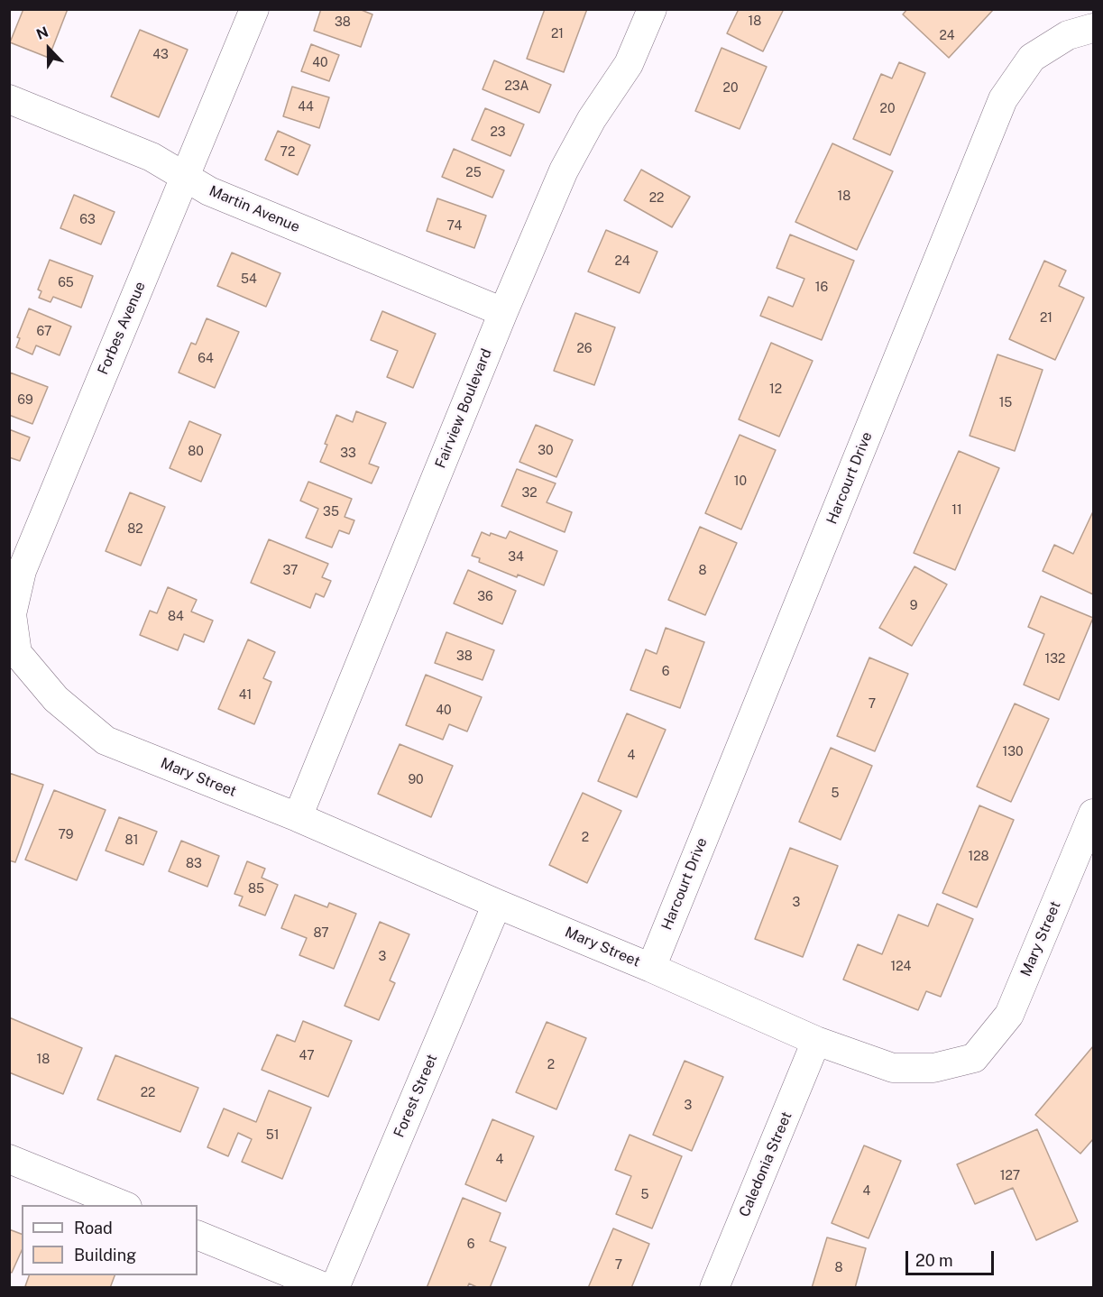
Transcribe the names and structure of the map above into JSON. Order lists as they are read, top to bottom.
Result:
{
  "streets": {
    "street": [
      "Martin Avenue",
      "Forbes Avenue",
      "Fairview Boulevard",
      "Harcourt Drive",
      "Mary Street",
      "Forest Street",
      "Caledonia Street"
    ]
  },
  "crossings": [
    ["Martin Avenue", "Forbes Avenue"],
    ["Martin Avenue", "Fairview Boulevard"],
    ["Forbes Avenue", "Mary Street"],
    ["Fairview Boulevard", "Mary Street"],
    ["Harcourt Drive", "Mary Street"],
    ["Mary Street", "Forest Street"],
    ["Mary Street", "Caledonia Street"]
  ],
  "house_numbers": [
    "18",
    "38",
    "21",
    "24",
    "43",
    "40",
    "23A",
    "20",
    "44",
    "20",
    "23",
    "72",
    "25",
    "18",
    "22",
    "63",
    "74",
    "24",
    "54",
    "65",
    "16",
    "21",
    "67",
    "26",
    "64",
    "12",
    "69",
    "15",
    "30",
    "80",
    "33",
    "10",
    "32",
    "11",
    "35",
    "82",
    "34",
    "37",
    "8",
    "36",
    "9",
    "84",
    "38",
    "132",
    "6",
    "41",
    "7",
    "40",
    "130",
    "4",
    "90",
    "5",
    "79",
    "2",
    "81",
    "128",
    "83",
    "85",
    "3",
    "87",
    "3",
    "124",
    "47",
    "18",
    "2",
    "22",
    "3",
    "51",
    "4",
    "127",
    "4",
    "5",
    "6",
    "7",
    "8"
  ],
  "legend": ["Road", "Building"],
  "scale_bar": "20 m",
  "north": "top"
}
